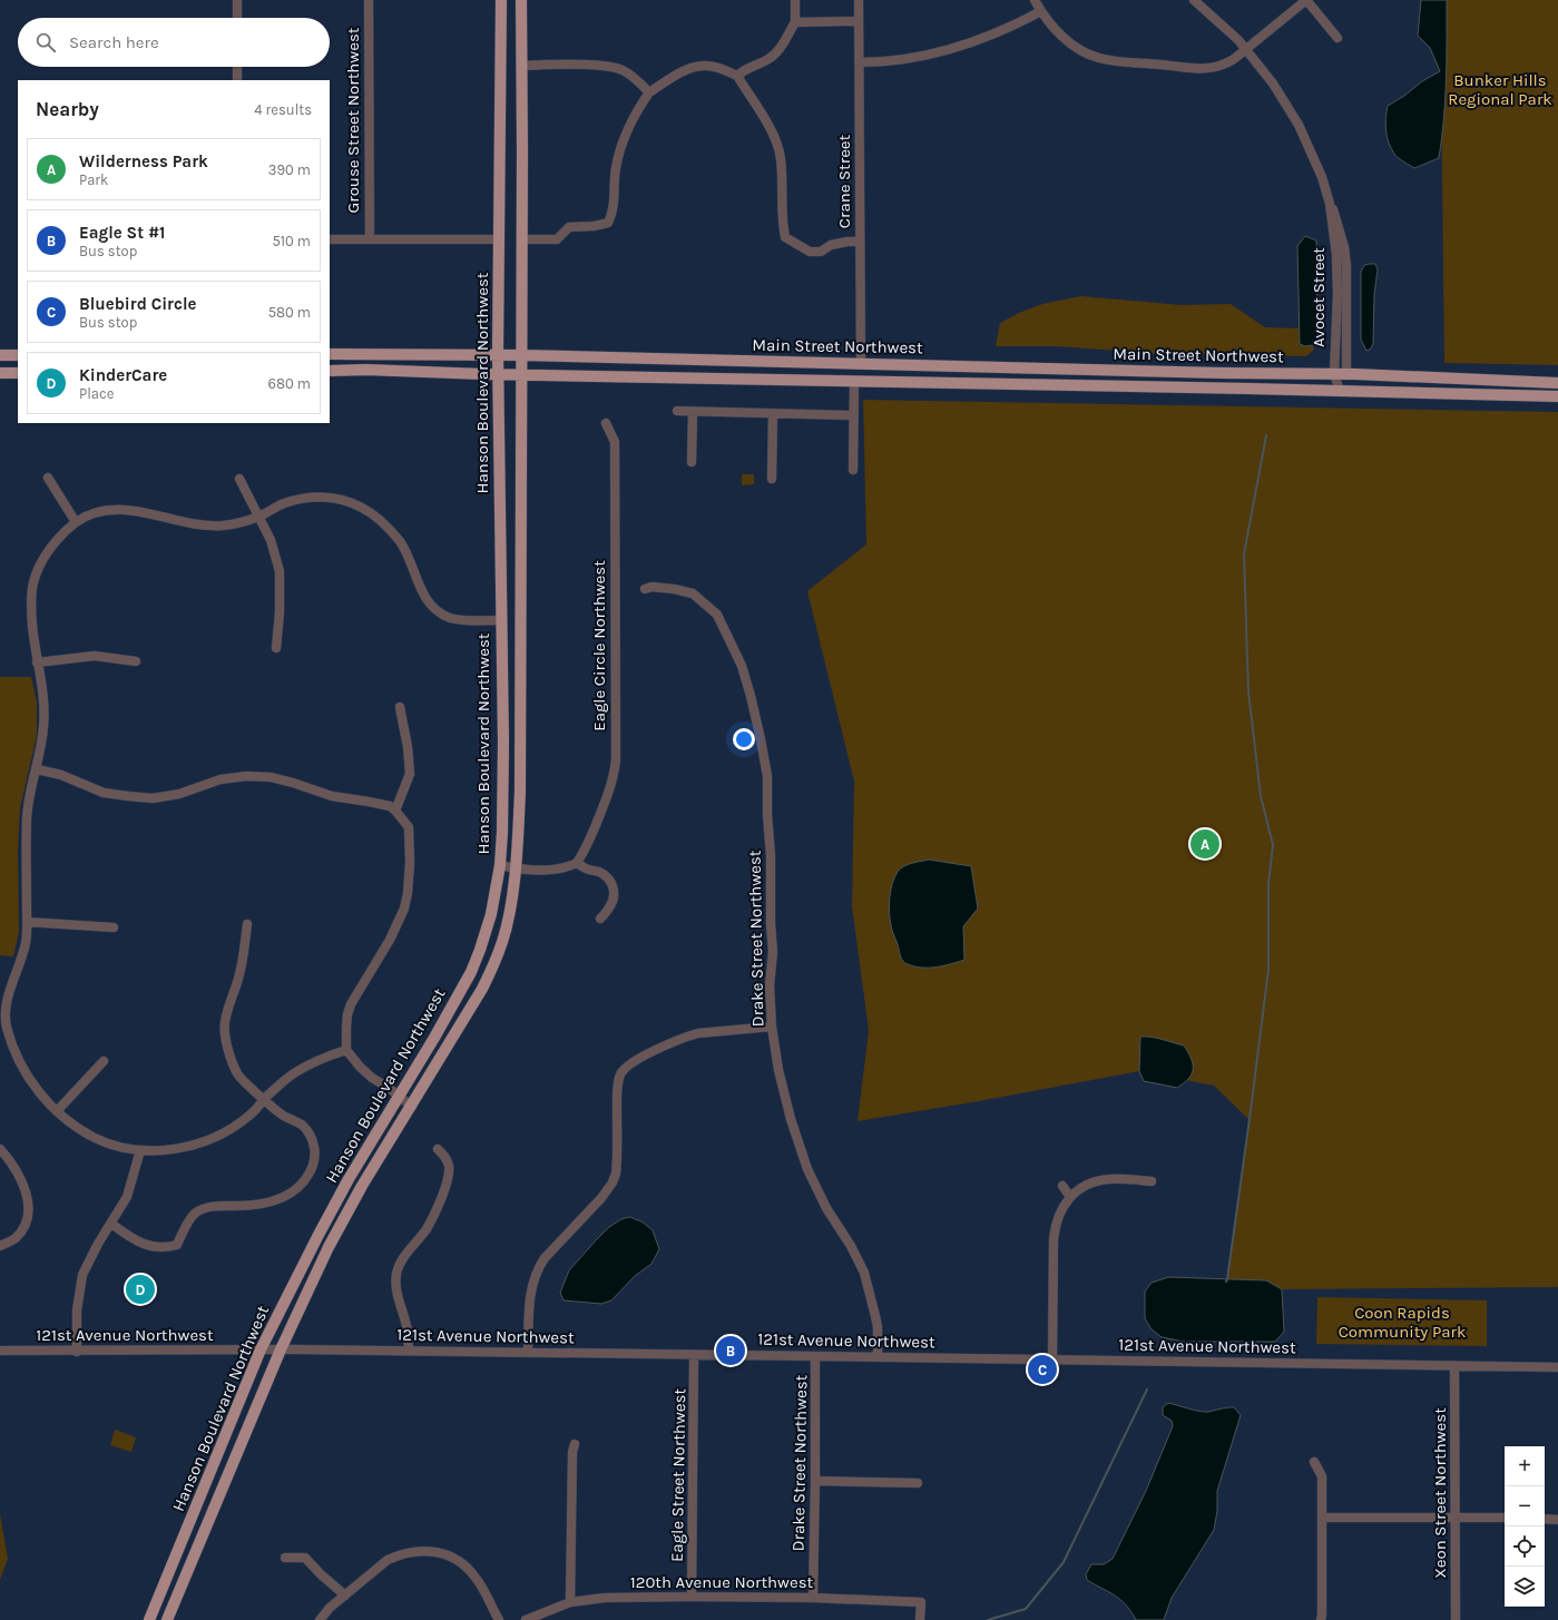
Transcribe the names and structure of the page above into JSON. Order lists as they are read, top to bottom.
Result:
{
  "streets": {
    "main road": ["Main Street Northwest", "Hanson Boulevard Northwest"],
    "street": [
      "Grouse Street Northwest",
      "Crane Street",
      "Avocet Street",
      "Eagle Circle Northwest",
      "Drake Street Northwest",
      "121st Avenue Northwest",
      "Eagle Street Northwest",
      "Xeon Street Northwest",
      "120th Avenue Northwest"
    ]
  },
  "crossings": [
    ["Crane Street", "Main Street Northwest"],
    ["Avocet Street", "Main Street Northwest"],
    ["Main Street Northwest", "Hanson Boulevard Northwest"],
    ["Hanson Boulevard Northwest", "121st Avenue Northwest"],
    ["Drake Street Northwest", "121st Avenue Northwest"],
    ["Drake Street Northwest", "120th Avenue Northwest"],
    ["121st Avenue Northwest", "Eagle Street Northwest"],
    ["121st Avenue Northwest", "Xeon Street Northwest"],
    ["Eagle Street Northwest", "120th Avenue Northwest"]
  ],
  "parks": ["Bunker Hills Regional Park", "Coon Rapids Community Park"],
  "page": {
    "search": "Search here",
    "heading": ["Nearby", "4 results"],
    "list": [
      {
        "mark": "A",
        "name": "Wilderness Park",
        "note": "Park",
        "value": "390 m"
      },
      {
        "mark": "B",
        "name": "Eagle St #1",
        "note": "Bus stop",
        "value": "510 m"
      },
      {
        "mark": "C",
        "name": "Bluebird Circle",
        "note": "Bus stop",
        "value": "580 m"
      },
      {
        "mark": "D",
        "name": "KinderCare",
        "note": "Place",
        "value": "680 m"
      }
    ],
    "pins": [
      "A",
      "D",
      "B",
      "C"
    ],
    "map_buttons": ["+", "−"]
  }
}
